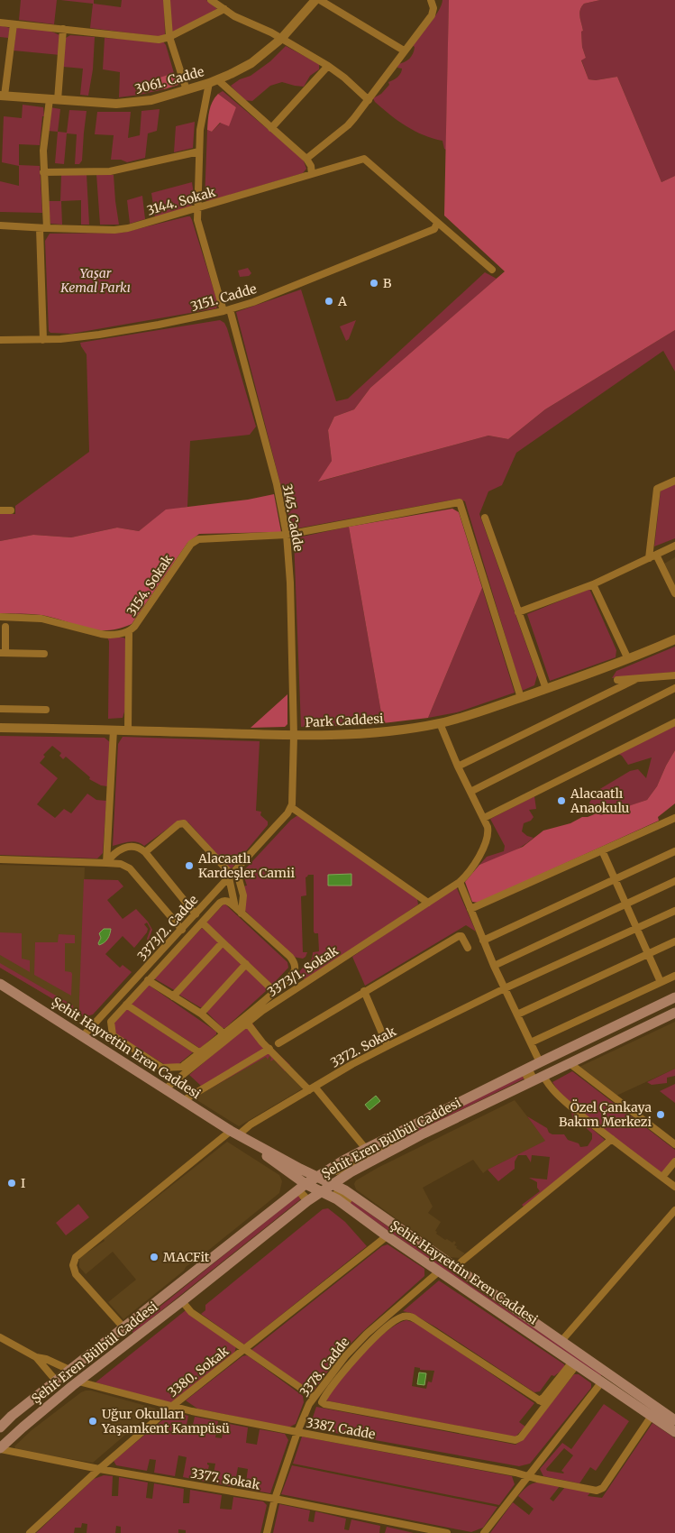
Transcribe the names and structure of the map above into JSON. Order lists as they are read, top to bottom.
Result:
{
  "streets": {
    "main road": ["Şehit Hayrettin Eren Caddesi", "Şehit Eren Bülbül Caddesi"],
    "street": [
      "3061. Cadde",
      "3144. Sokak",
      "3151. Cadde",
      "3145. Cadde",
      "3154. Sokak",
      "Park Caddesi",
      "3373/2. Cadde",
      "3373/1. Sokak",
      "3372. Sokak",
      "3378. Cadde",
      "3380. Sokak",
      "3387. Cadde",
      "3377. Sokak"
    ]
  },
  "crossings": [
    ["3061. Cadde", "3145. Cadde"],
    ["3144. Sokak", "3151. Cadde"],
    ["3144. Sokak", "3145. Cadde"],
    ["3151. Cadde", "3145. Cadde"],
    ["3145. Cadde", "3154. Sokak"],
    ["3145. Cadde", "Park Caddesi"],
    ["3154. Sokak", "Park Caddesi"],
    ["Park Caddesi", "3373/1. Sokak"],
    ["3373/2. Cadde", "Şehit Hayrettin Eren Caddesi"],
    ["3373/1. Sokak", "Şehit Hayrettin Eren Caddesi"],
    ["3372. Sokak", "Şehit Hayrettin Eren Caddesi"],
    ["3372. Sokak", "Şehit Eren Bülbül Caddesi"],
    ["Şehit Hayrettin Eren Caddesi", "Şehit Eren Bülbül Caddesi"],
    ["Şehit Hayrettin Eren Caddesi", "3378. Cadde"],
    ["Şehit Hayrettin Eren Caddesi", "3380. Sokak"],
    ["Şehit Hayrettin Eren Caddesi", "3387. Cadde"],
    ["Şehit Eren Bülbül Caddesi", "3387. Cadde"],
    ["Şehit Eren Bülbül Caddesi", "3377. Sokak"],
    ["3378. Cadde", "3387. Cadde"],
    ["3378. Cadde", "3377. Sokak"],
    ["3380. Sokak", "3387. Cadde"],
    ["3380. Sokak", "3377. Sokak"]
  ],
  "parks": ["Yaşar Kemal Parkı"],
  "places": [
    "B",
    "A",
    "Alacaatlı Anaokulu",
    "Alacaatlı Kardeşler Camii",
    "Özel Çankaya Bakım Merkezi",
    "I",
    "MACFit",
    "Uğur Okulları Yaşamkent Kampüsü"
  ]
}
